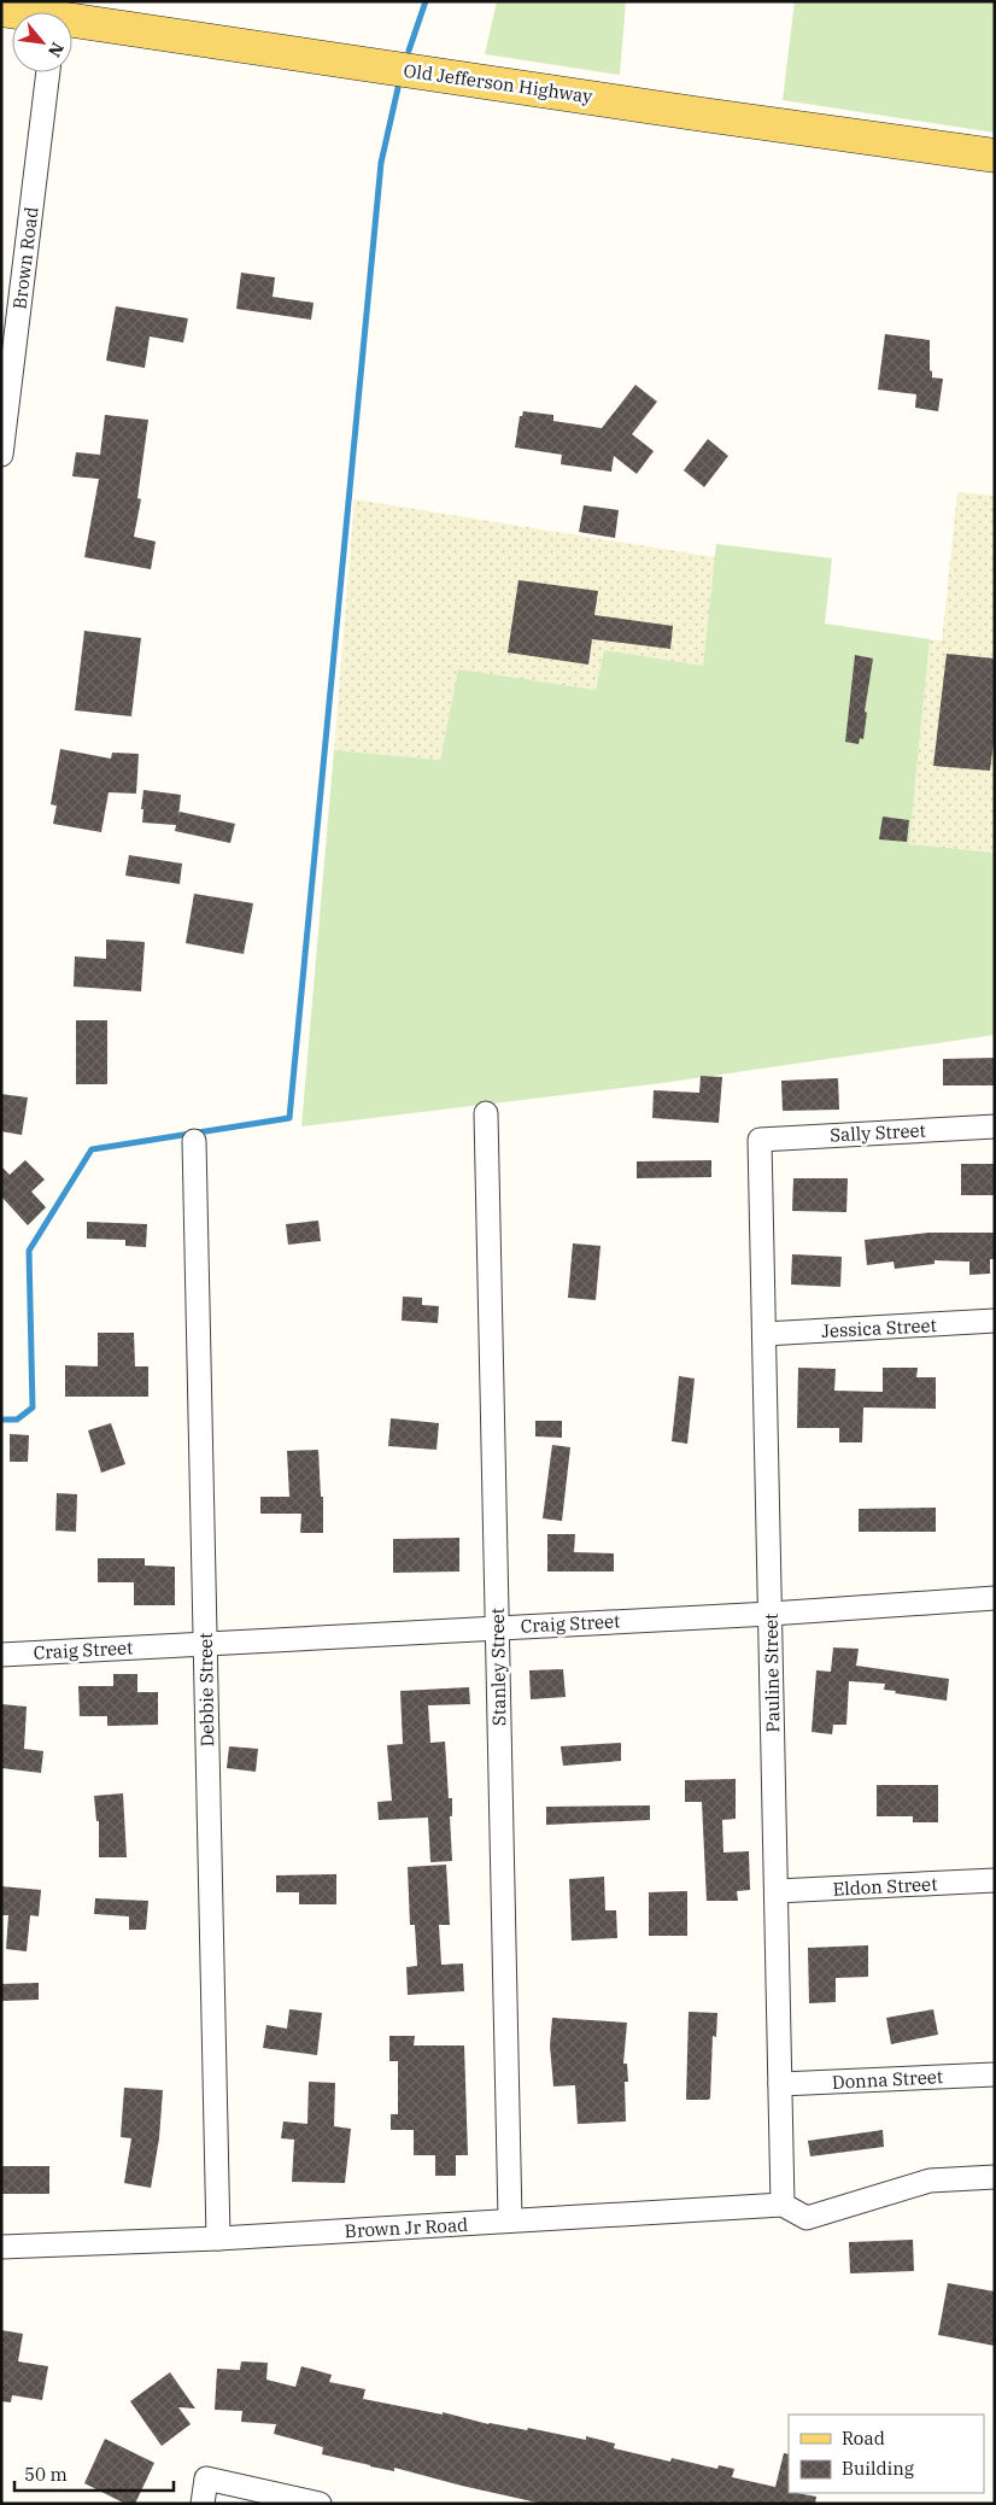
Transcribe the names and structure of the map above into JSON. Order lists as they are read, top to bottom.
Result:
{
  "streets": {
    "main road": ["Old Jefferson Highway"],
    "street": [
      "Brown Road",
      "Sally Street",
      "Jessica Street",
      "Craig Street",
      "Stanley Street",
      "Pauline Street",
      "Debbie Street",
      "Eldon Street",
      "Donna Street",
      "Brown Jr Road"
    ]
  },
  "crossings": [
    ["Sally Street", "Pauline Street"],
    ["Jessica Street", "Pauline Street"],
    ["Craig Street", "Stanley Street"],
    ["Craig Street", "Pauline Street"],
    ["Craig Street", "Debbie Street"],
    ["Stanley Street", "Brown Jr Road"],
    ["Pauline Street", "Eldon Street"],
    ["Pauline Street", "Donna Street"],
    ["Pauline Street", "Brown Jr Road"],
    ["Debbie Street", "Brown Jr Road"]
  ],
  "legend": ["Road", "Building"],
  "scale_bar": "50 m",
  "north": "bottom right"
}
